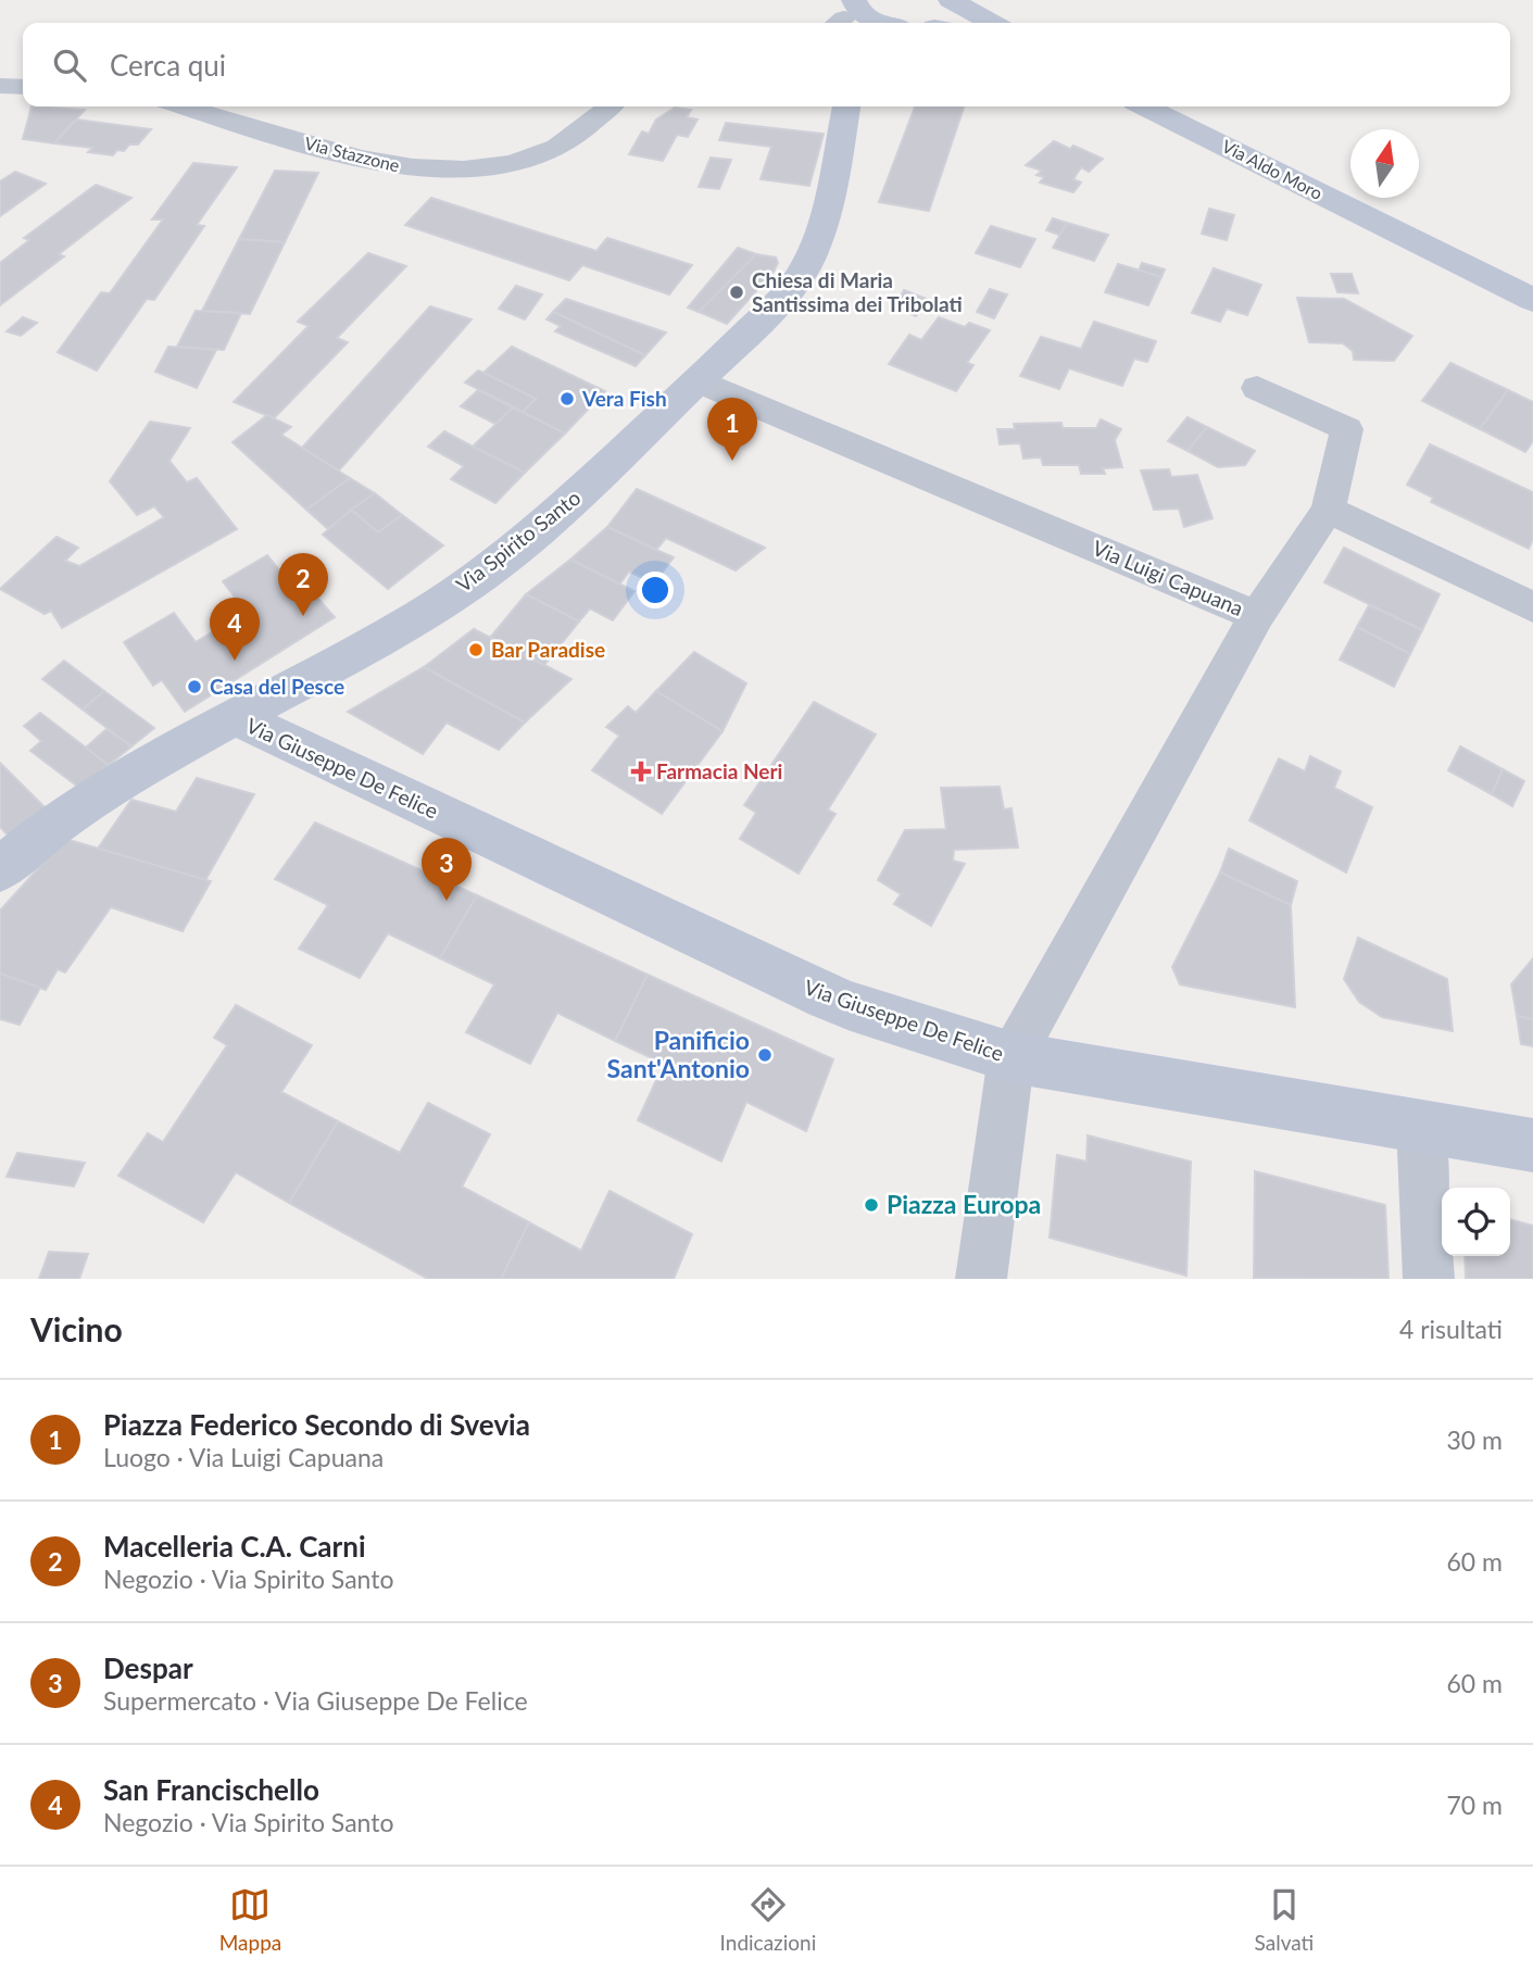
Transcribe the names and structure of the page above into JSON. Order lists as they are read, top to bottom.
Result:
{
  "streets": {
    "street": [
      "Via Stazzone",
      "Via Aldo Moro",
      "Via Spirito Santo",
      "Via Luigi Capuana",
      "Via Giuseppe De Felice"
    ]
  },
  "crossings": [
    ["Via Spirito Santo", "Via Luigi Capuana"],
    ["Via Spirito Santo", "Via Giuseppe De Felice"],
    ["Via Luigi Capuana", "Via Giuseppe De Felice"]
  ],
  "places": {
    "other": [
      "Chiesa di Maria Santissima dei Tribolati",
      "Vera Fish",
      "Bar Paradise",
      "Casa del Pesce",
      "Panificio Sant'Antonio",
      "Piazza Europa"
    ],
    "health": ["Farmacia Neri"]
  },
  "north": "top",
  "page": {
    "search": "Cerca qui",
    "pins": [
      "1",
      "2",
      "4",
      "3"
    ],
    "heading": ["Vicino", "4 risultati"],
    "list": [
      {
        "mark": "1",
        "name": "Piazza Federico Secondo di Svevia",
        "note": "Luogo · Via Luigi Capuana",
        "value": "30 m"
      },
      {
        "mark": "2",
        "name": "Macelleria C.A. Carni",
        "note": "Negozio · Via Spirito Santo",
        "value": "60 m"
      },
      {
        "mark": "3",
        "name": "Despar",
        "note": "Supermercato · Via Giuseppe De Felice",
        "value": "60 m"
      },
      {
        "mark": "4",
        "name": "San Francischello",
        "note": "Negozio · Via Spirito Santo",
        "value": "70 m"
      }
    ],
    "nav": ["Mappa", "Indicazioni", "Salvati"]
  }
}
